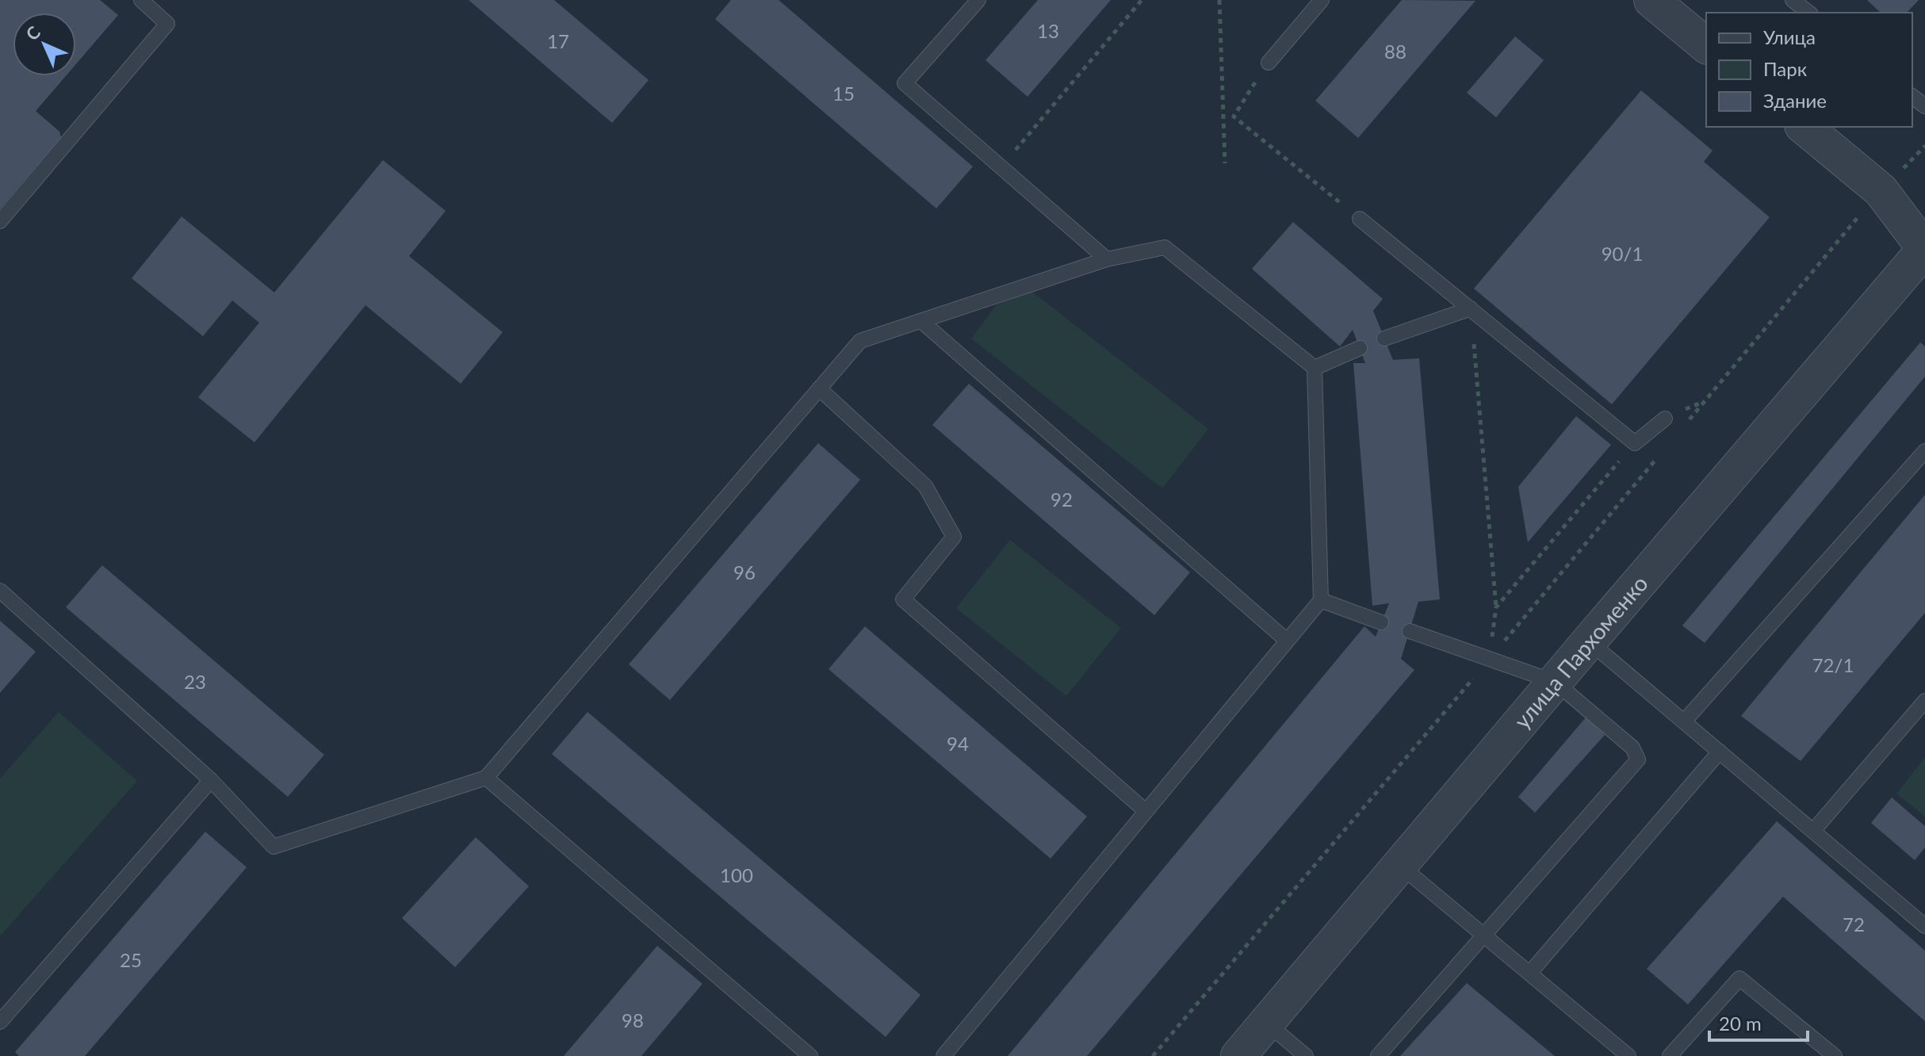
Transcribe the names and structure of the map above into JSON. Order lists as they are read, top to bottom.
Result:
{
  "streets": {
    "street": ["улица Пархоменко"]
  },
  "house_numbers": [
    "13",
    "17",
    "88",
    "15",
    "90/1",
    "92",
    "96",
    "72/1",
    "23",
    "94",
    "100",
    "72",
    "25",
    "98"
  ],
  "legend": ["Улица", "Парк", "Здание"],
  "scale_bar": "20 m",
  "north": "top left"
}
